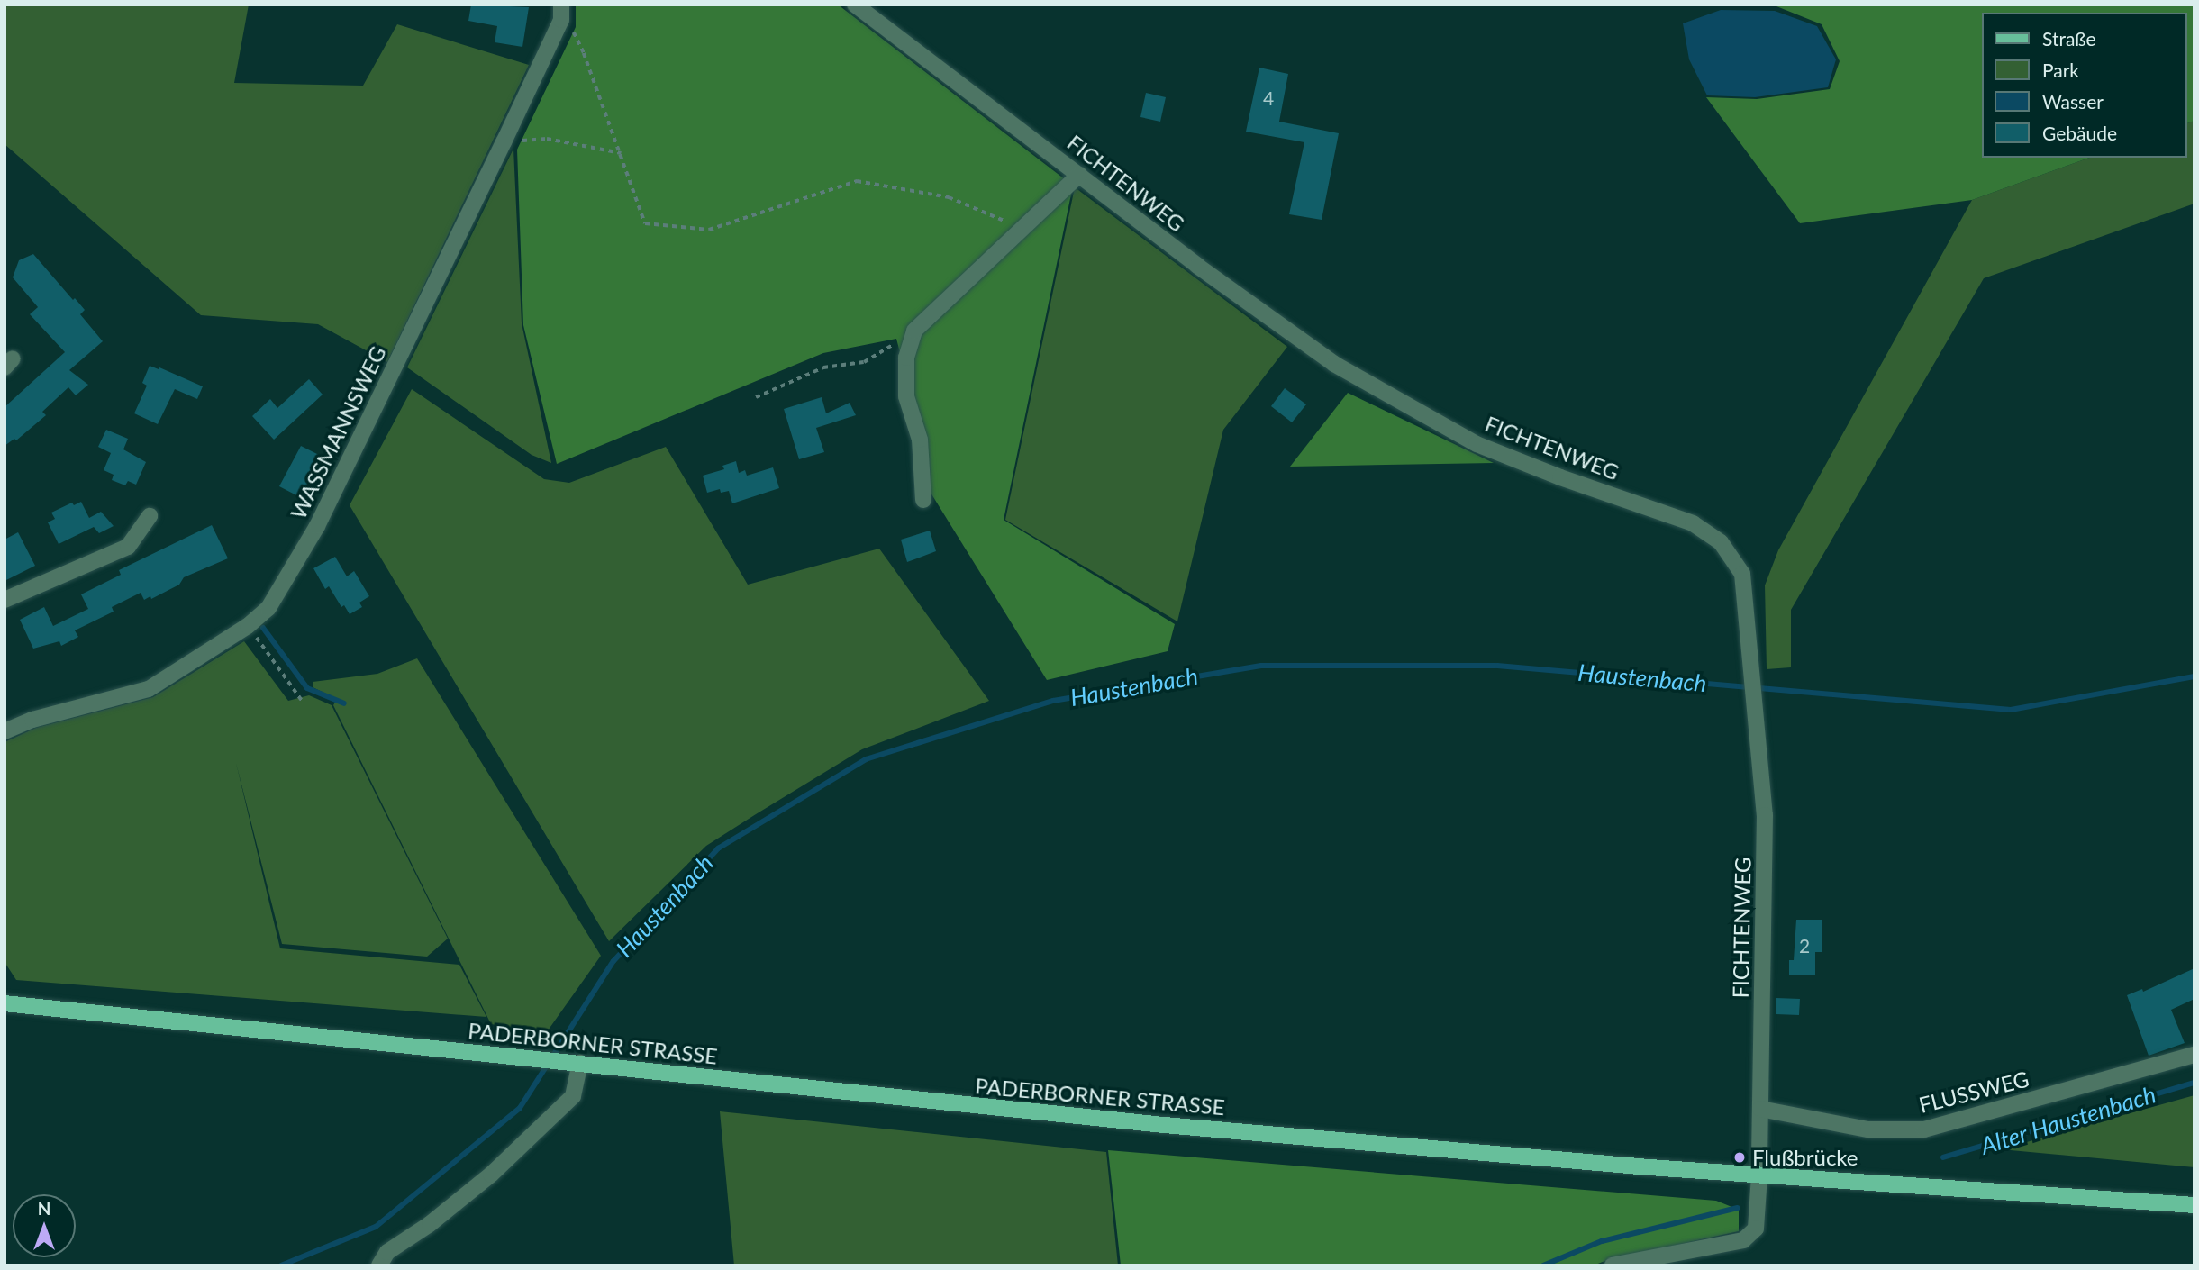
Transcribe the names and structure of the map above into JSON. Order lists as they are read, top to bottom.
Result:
{
  "streets": {
    "main road": ["PADERBORNER STRASSE"],
    "street": ["FICHTENWEG", "WASSMANNSWEG", "FLUSSWEG"]
  },
  "crossings": [
    ["FICHTENWEG", "PADERBORNER STRASSE"],
    ["FICHTENWEG", "FLUSSWEG"]
  ],
  "water": ["Haustenbach", "Alter Haustenbach"],
  "places": ["Flußbrücke"],
  "house_numbers": ["4", "2"],
  "legend": [
    "Straße",
    "Park",
    "Wasser",
    "Gebäude"
  ],
  "north": "top"
}
